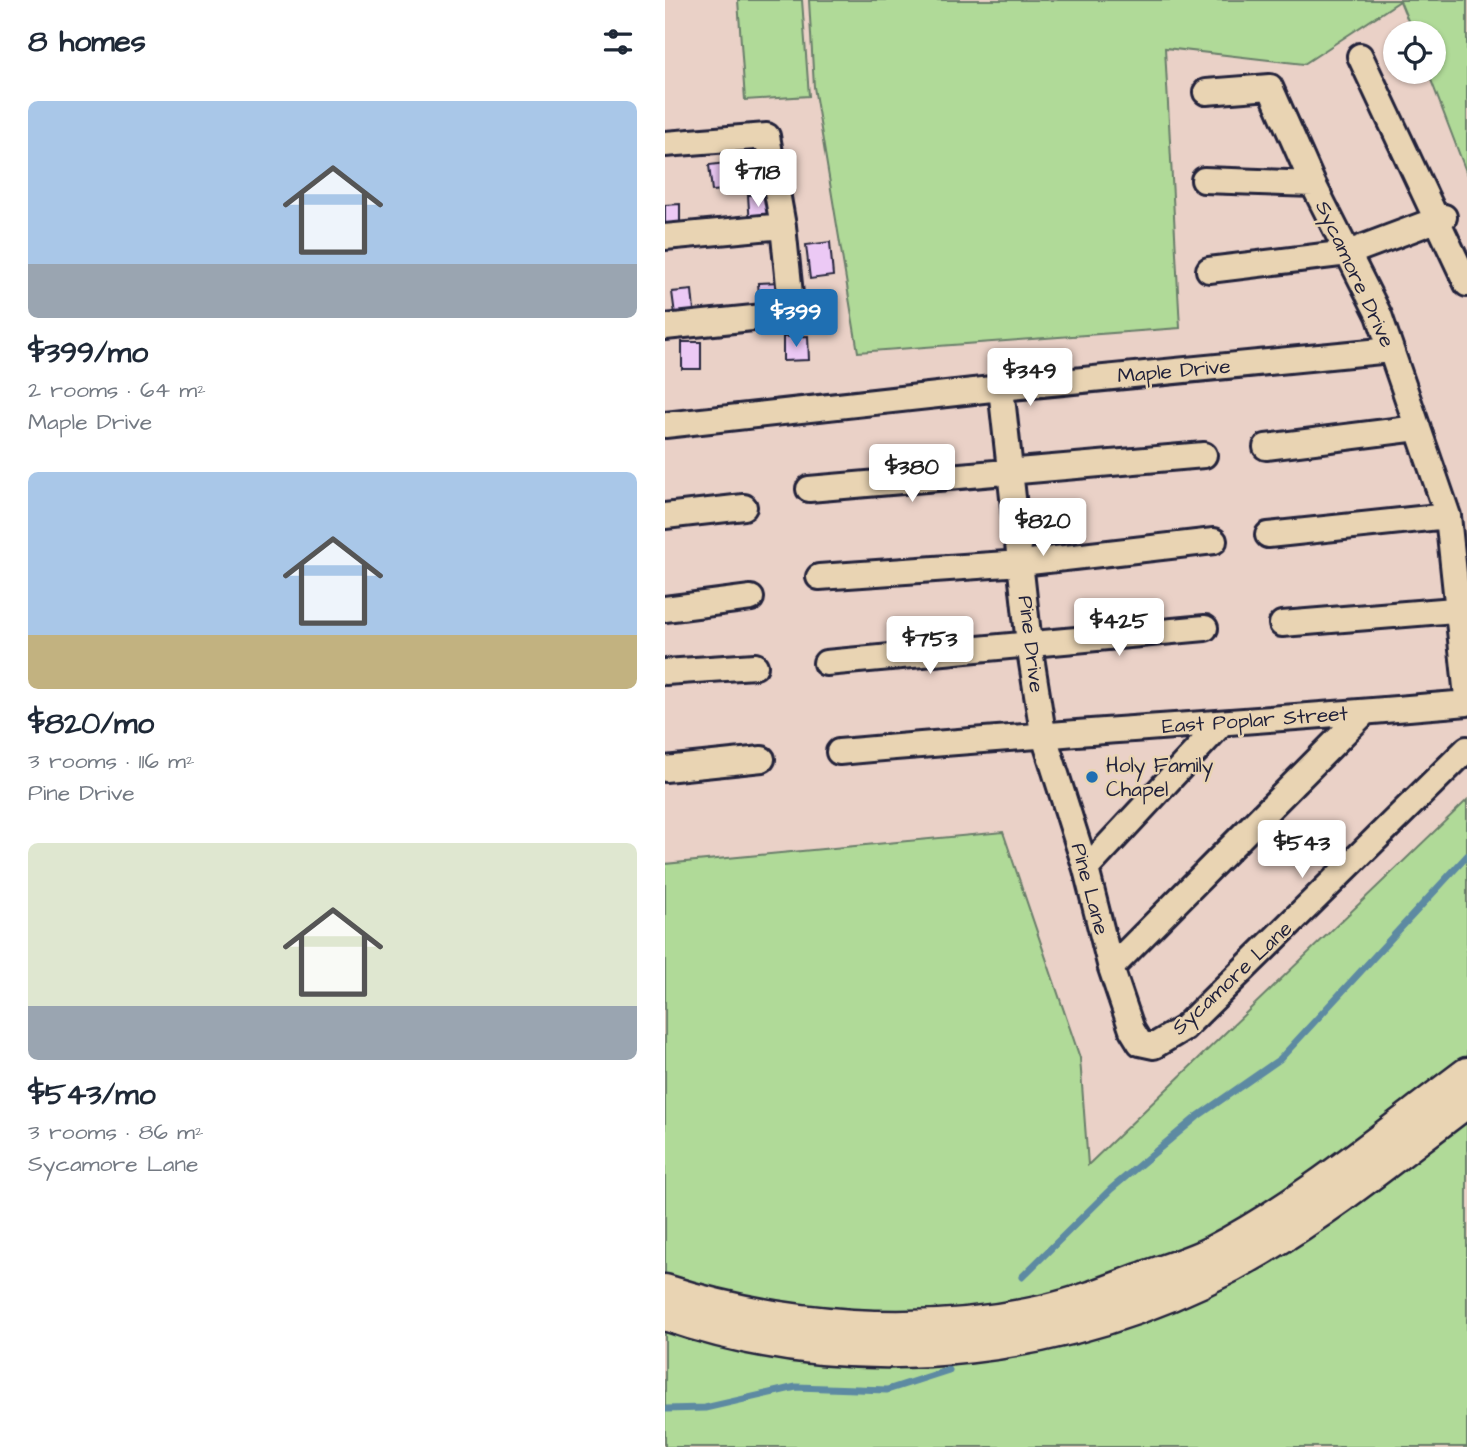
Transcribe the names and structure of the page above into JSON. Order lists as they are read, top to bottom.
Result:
{
  "streets": {
    "street": [
      "Sycamore Drive",
      "Maple Drive",
      "Pine Drive",
      "East Poplar Street",
      "Pine Lane",
      "Sycamore Lane"
    ]
  },
  "crossings": [
    ["Sycamore Drive", "Maple Drive"],
    ["Maple Drive", "Pine Drive"],
    ["Pine Drive", "East Poplar Street"],
    ["Pine Drive", "Pine Lane"],
    ["East Poplar Street", "Pine Lane"],
    ["Pine Lane", "Sycamore Lane"]
  ],
  "places": ["Holy Family Chapel"],
  "page": {
    "heading": "8 homes",
    "list": [
      {
        "name": "$399/mo",
        "note": "2 rooms · 64 m² · Maple Drive"
      },
      {
        "name": "$820/mo",
        "note": "3 rooms · 116 m² · Pine Drive"
      },
      {
        "name": "$543/mo",
        "note": "3 rooms · 86 m² · Sycamore Lane"
      }
    ],
    "price": [
      "$718",
      "$399",
      "$349",
      "$380",
      "$820",
      "$425",
      "$753",
      "$543"
    ]
  }
}
